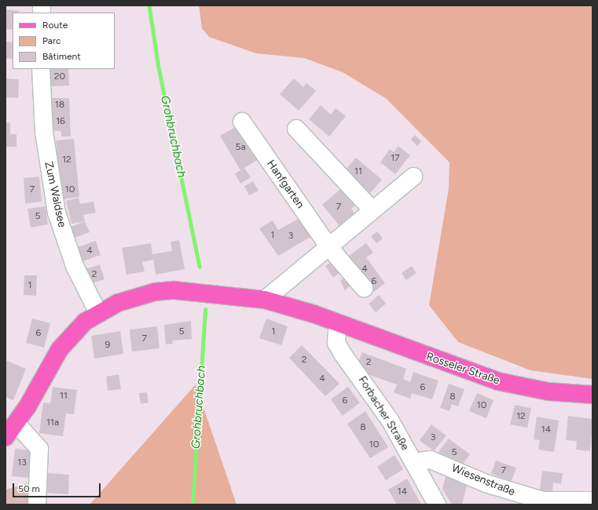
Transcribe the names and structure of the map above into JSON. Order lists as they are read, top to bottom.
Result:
{
  "streets": {
    "main road": ["Rosseler Straße"],
    "street": [
      "Hanfgarten",
      "Zum Waldsee",
      "Forbacher Straße",
      "Wiesenstraße"
    ]
  },
  "crossings": [
    ["Zum Waldsee", "Rosseler Straße"],
    ["Rosseler Straße", "Forbacher Straße"],
    ["Forbacher Straße", "Wiesenstraße"]
  ],
  "water": ["Grohbruchbach"],
  "house_numbers": [
    "20",
    "18",
    "16",
    "5a",
    "17",
    "12",
    "11",
    "7",
    "10",
    "7",
    "5",
    "1",
    "3",
    "4",
    "4",
    "2",
    "6",
    "1",
    "5",
    "1",
    "6",
    "7",
    "9",
    "2",
    "2",
    "4",
    "6",
    "11",
    "8",
    "6",
    "10",
    "12",
    "11a",
    "8",
    "14",
    "3",
    "10",
    "5",
    "13",
    "7",
    "14"
  ],
  "legend": ["Route", "Parc", "Bâtiment"],
  "scale_bar": "50 m"
}
